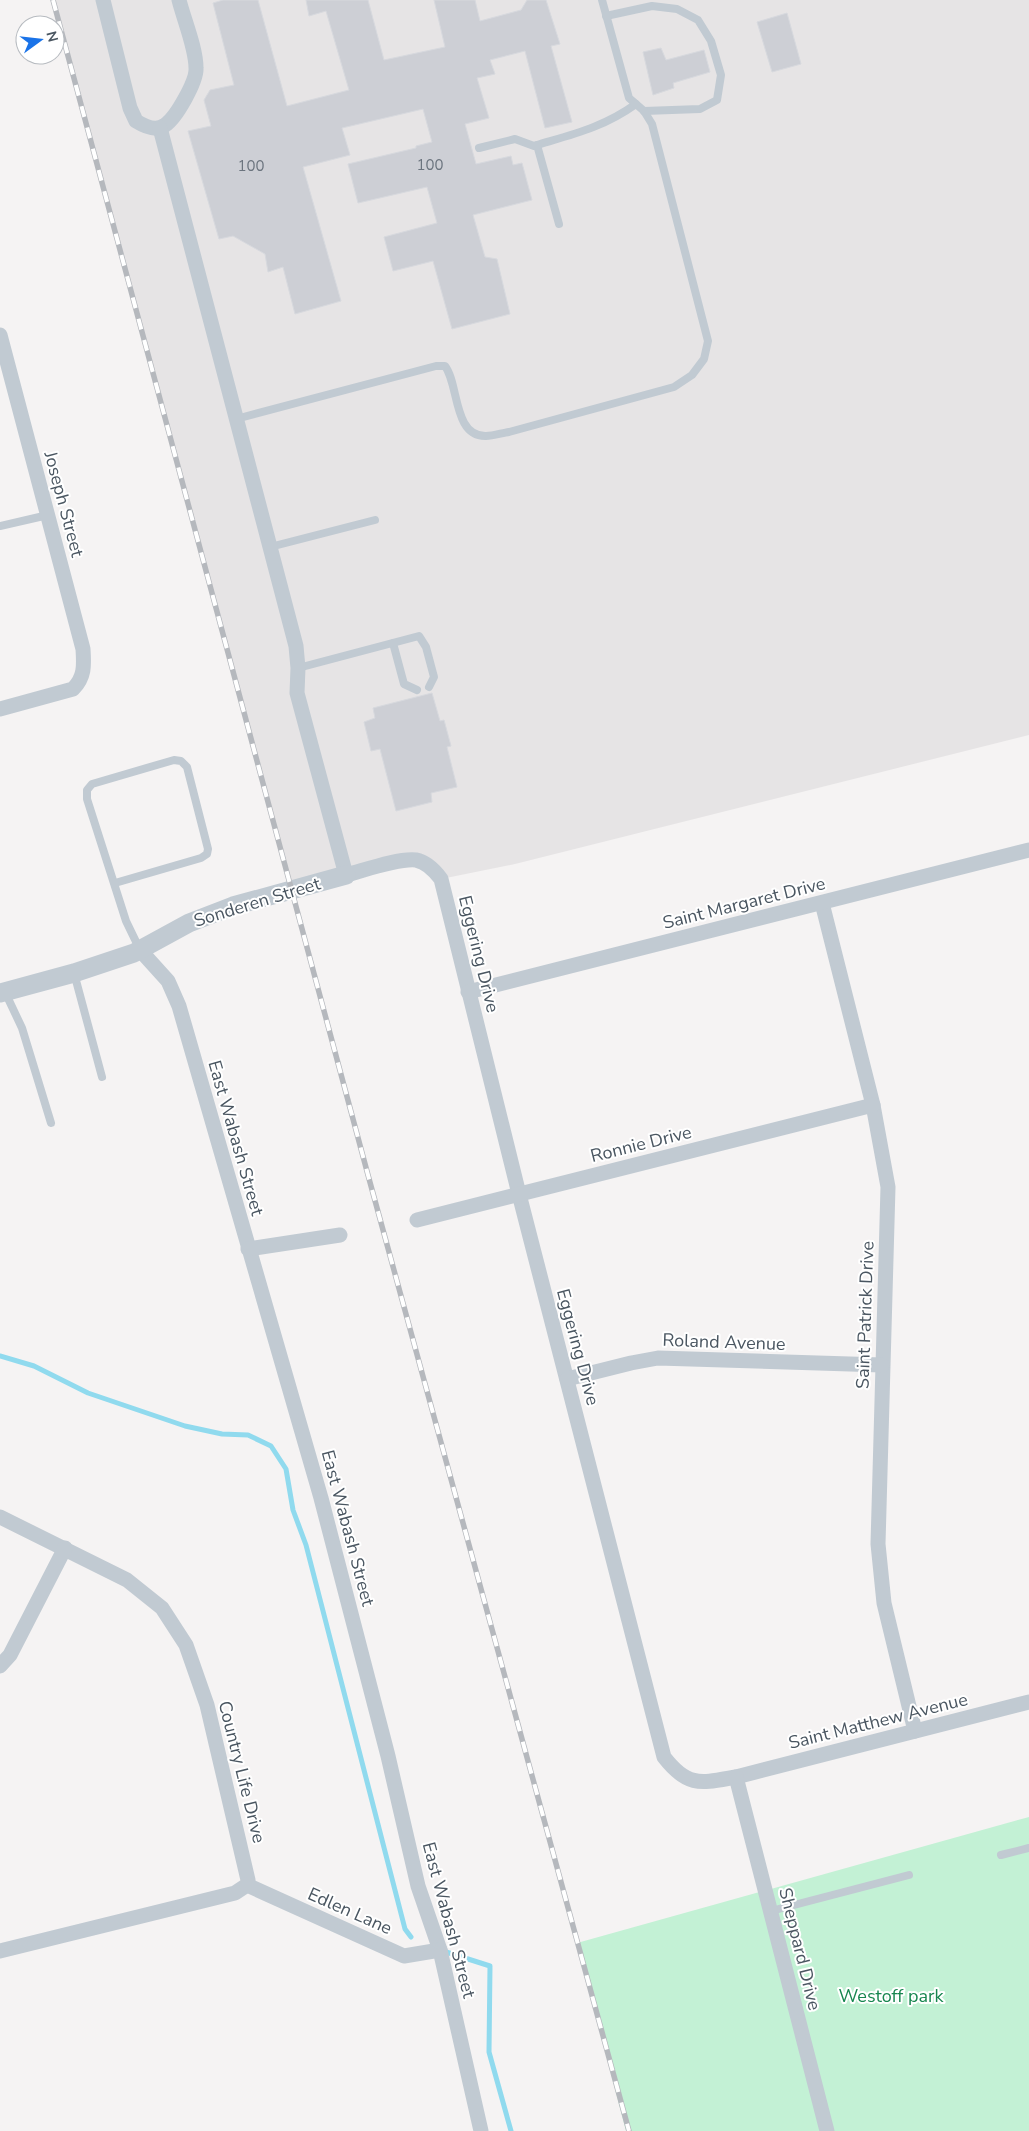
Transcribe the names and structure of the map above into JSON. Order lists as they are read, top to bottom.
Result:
{
  "streets": {
    "street": [
      "Joseph Street",
      "Sonderen Street",
      "Saint Margaret Drive",
      "Eggering Drive",
      "East Wabash Street",
      "Ronnie Drive",
      "Saint Patrick Drive",
      "Roland Avenue",
      "Saint Matthew Avenue",
      "Country Life Drive",
      "Edlen Lane",
      "Sheppard Drive"
    ]
  },
  "crossings": [
    ["Sonderen Street", "Eggering Drive"],
    ["Sonderen Street", "East Wabash Street"],
    ["Saint Margaret Drive", "Eggering Drive"],
    ["Saint Margaret Drive", "Saint Patrick Drive"],
    ["Eggering Drive", "Ronnie Drive"],
    ["Eggering Drive", "Roland Avenue"],
    ["Eggering Drive", "Saint Matthew Avenue"],
    ["Eggering Drive", "Sheppard Drive"],
    ["East Wabash Street", "Edlen Lane"],
    ["Ronnie Drive", "Saint Patrick Drive"],
    ["Saint Patrick Drive", "Roland Avenue"],
    ["Saint Patrick Drive", "Saint Matthew Avenue"],
    ["Saint Matthew Avenue", "Sheppard Drive"],
    ["Country Life Drive", "Edlen Lane"]
  ],
  "parks": ["Westoff park"],
  "house_numbers": ["100", "100"],
  "north": "right"
}
